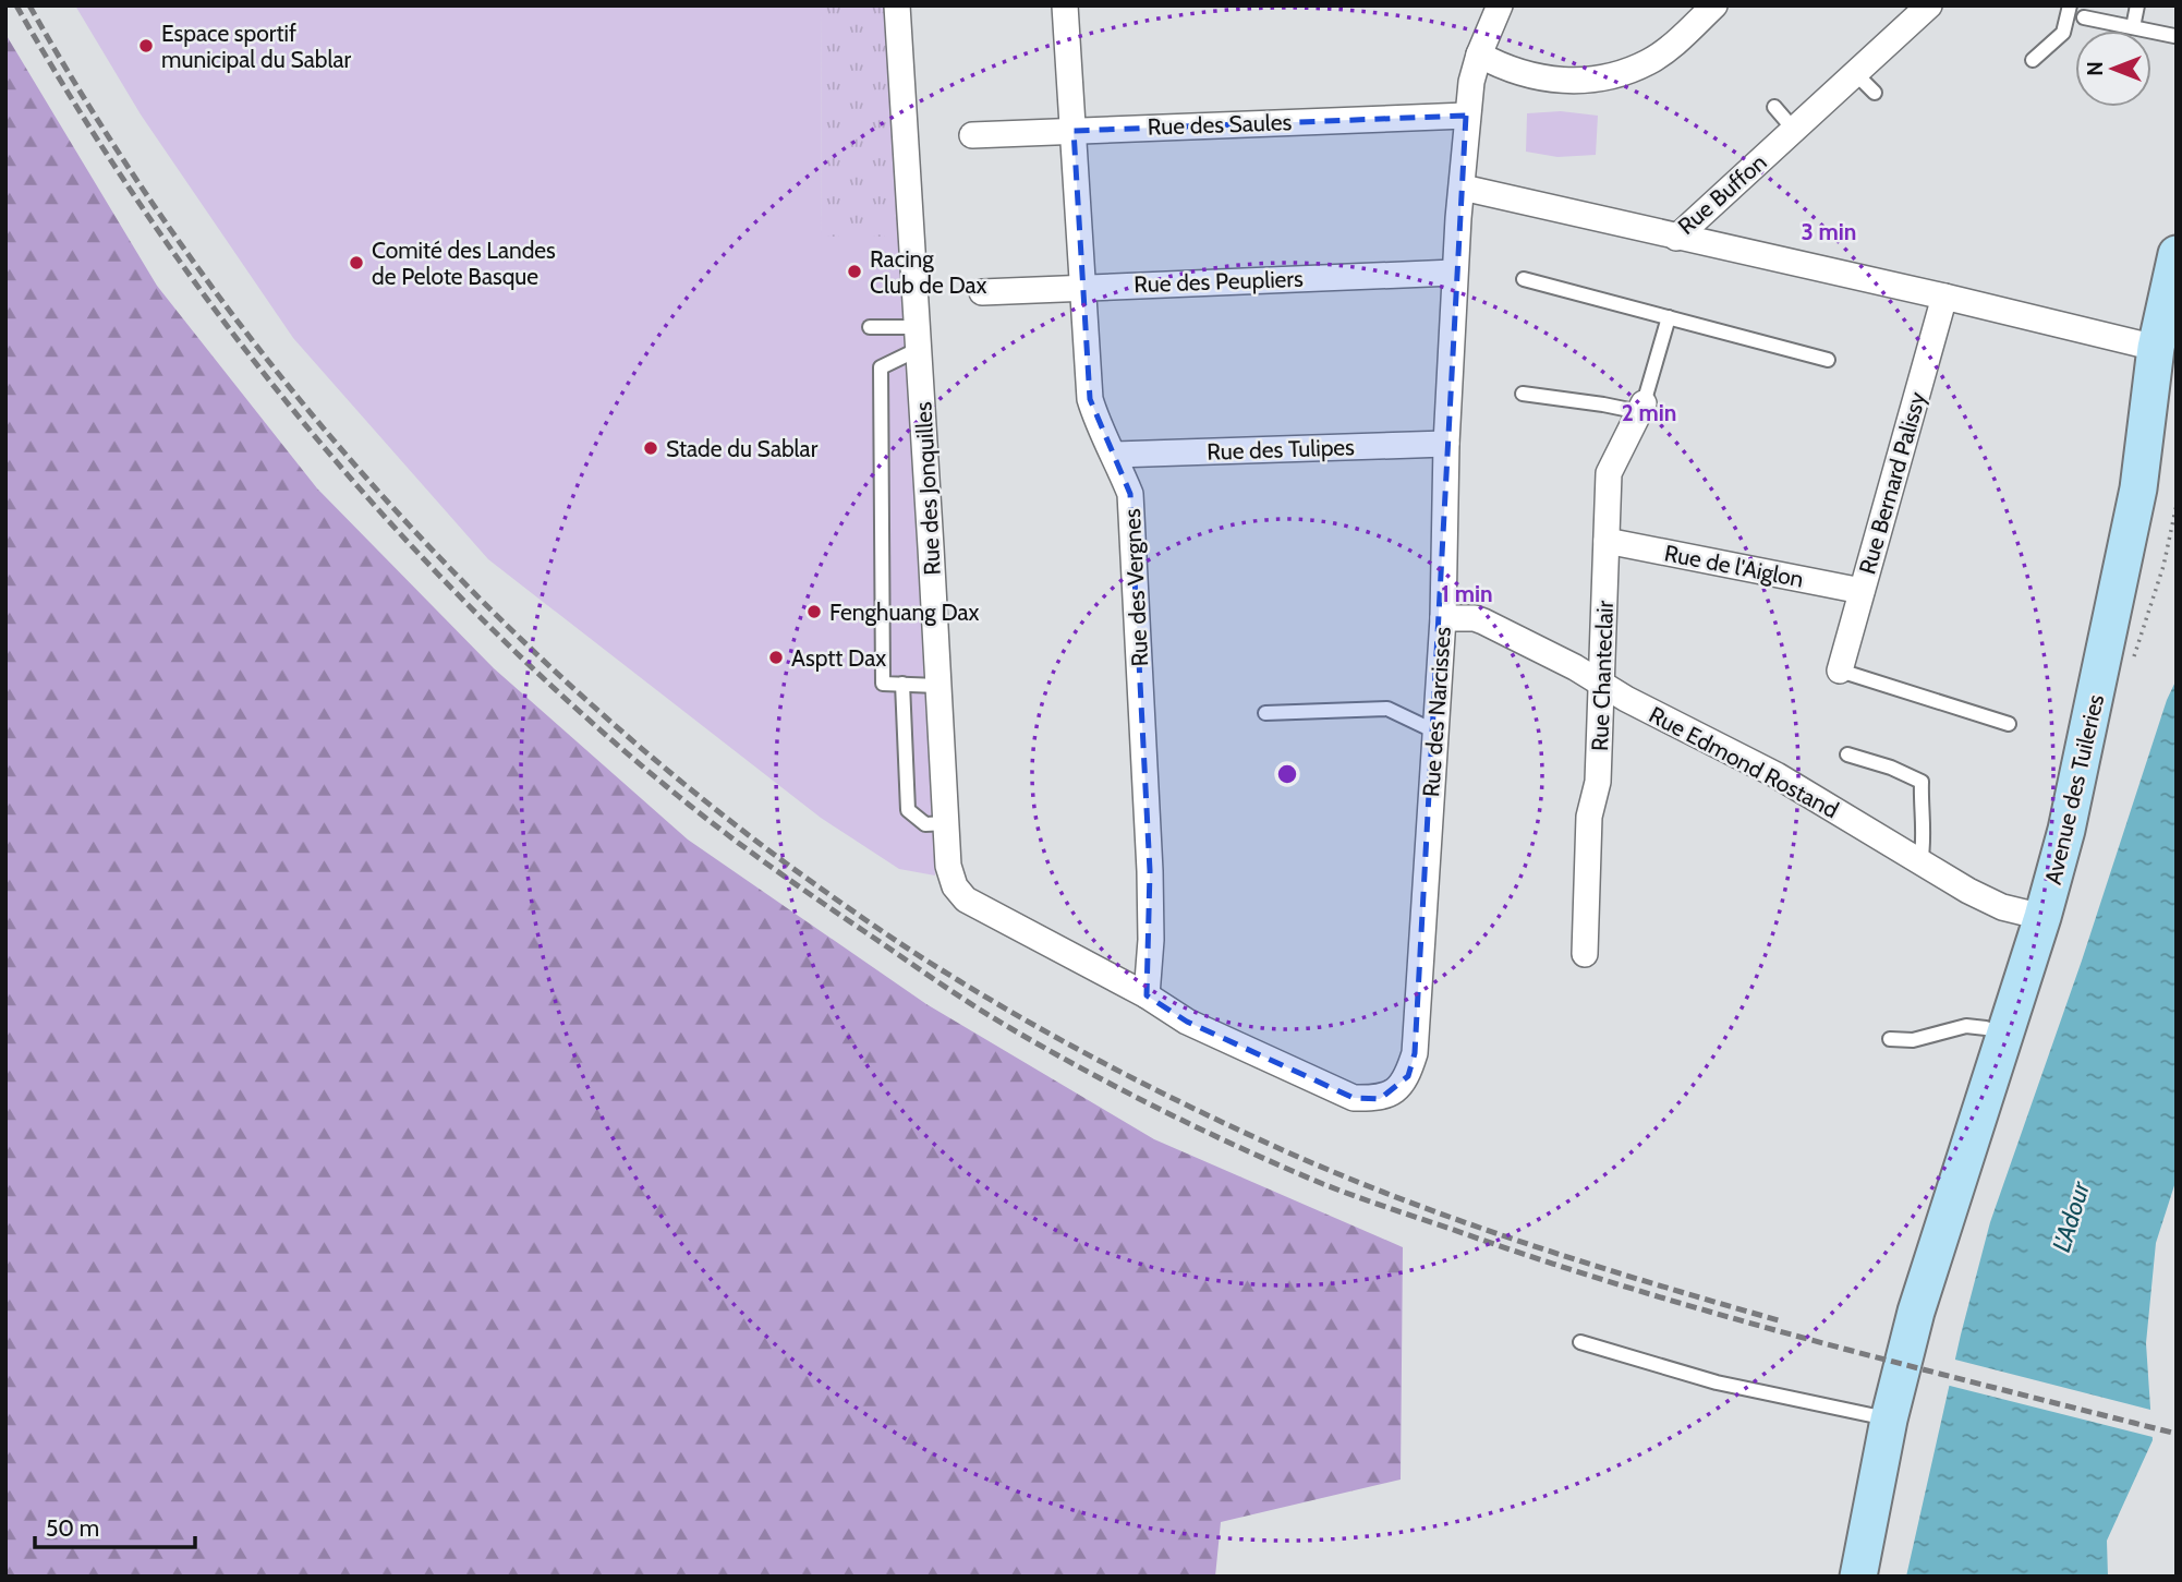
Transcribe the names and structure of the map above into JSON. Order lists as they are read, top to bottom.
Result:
{
  "streets": {
    "main road": ["Avenue des Tuileries"],
    "street": [
      "Rue des Saules",
      "Rue Buffon",
      "Rue des Peupliers",
      "Rue des Tulipes",
      "Rue Bernard Palissy",
      "Rue des Jonquilles",
      "Rue de l'Aiglon",
      "Rue des Vergnes",
      "Rue Chanteclair",
      "Rue des Narcisses",
      "Rue Edmond Rostand"
    ]
  },
  "crossings": [
    ["Rue des Saules", "Rue des Vergnes"],
    ["Rue des Saules", "Rue des Narcisses"],
    ["Rue Buffon", "Rue des Narcisses"],
    ["Rue des Peupliers", "Rue des Vergnes"],
    ["Rue des Peupliers", "Rue des Narcisses"],
    ["Rue des Tulipes", "Rue des Vergnes"],
    ["Rue des Tulipes", "Rue des Narcisses"],
    ["Rue Bernard Palissy", "Rue de l'Aiglon"],
    ["Rue des Jonquilles", "Rue des Vergnes"],
    ["Rue des Jonquilles", "Rue des Narcisses"],
    ["Rue de l'Aiglon", "Rue Chanteclair"],
    ["Rue des Vergnes", "Rue des Narcisses"],
    ["Rue Chanteclair", "Rue Edmond Rostand"],
    ["Rue des Narcisses", "Rue Edmond Rostand"],
    ["Rue Edmond Rostand", "Avenue des Tuileries"]
  ],
  "water": ["L'Adour"],
  "places": [
    "Espace sportif municipal du Sablar",
    "Comité des Landes de Pelote Basque",
    "Racing Club de Dax",
    "Stade du Sablar",
    "Fenghuang Dax",
    "Asptt Dax"
  ],
  "scale_bar": "50 m",
  "north": "left",
  "rings": ["3 min", "2 min", "1 min"]
}
